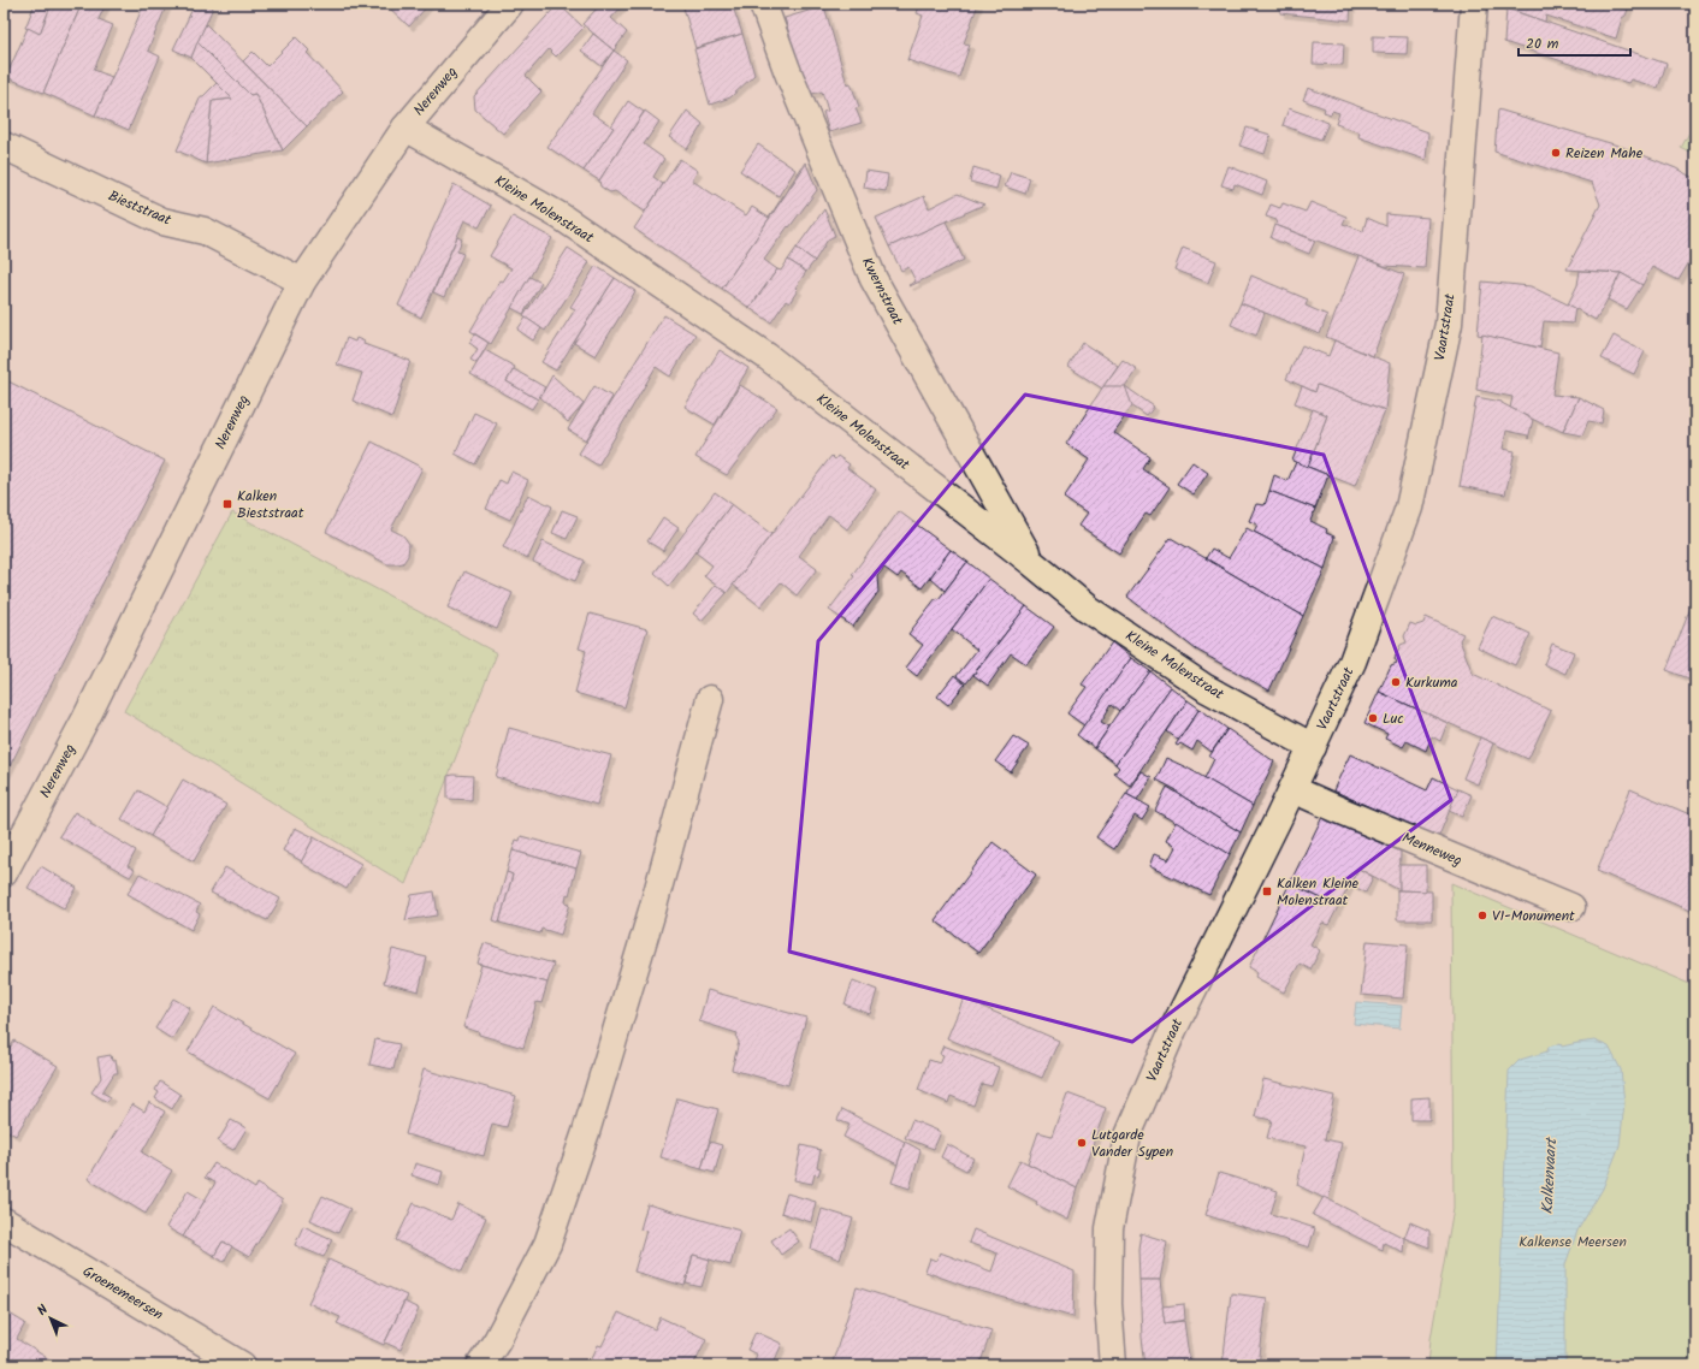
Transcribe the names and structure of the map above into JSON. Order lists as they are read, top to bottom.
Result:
{
  "streets": {
    "street": [
      "Nerenweg",
      "Bieststraat",
      "Kleine Molenstraat",
      "Kwernstraat",
      "Vaartstraat",
      "Menneweg",
      "Groenemeersen"
    ]
  },
  "crossings": [
    ["Nerenweg", "Bieststraat"],
    ["Nerenweg", "Kleine Molenstraat"],
    ["Kleine Molenstraat", "Kwernstraat"],
    ["Kleine Molenstraat", "Vaartstraat"],
    ["Vaartstraat", "Menneweg"]
  ],
  "water": ["Kalkenvaart"],
  "parks": ["Kalkense Meersen"],
  "places": {
    "other": [
      "Reizen Mahe",
      "Kurkuma",
      "Luc",
      "V1-Monument",
      "Lutgarde Vander Sypen"
    ],
    "transit": ["Kalken Bieststraat", "Kalken Kleine Molenstraat"]
  },
  "scale_bar": "20 m",
  "north": "top left"
}
